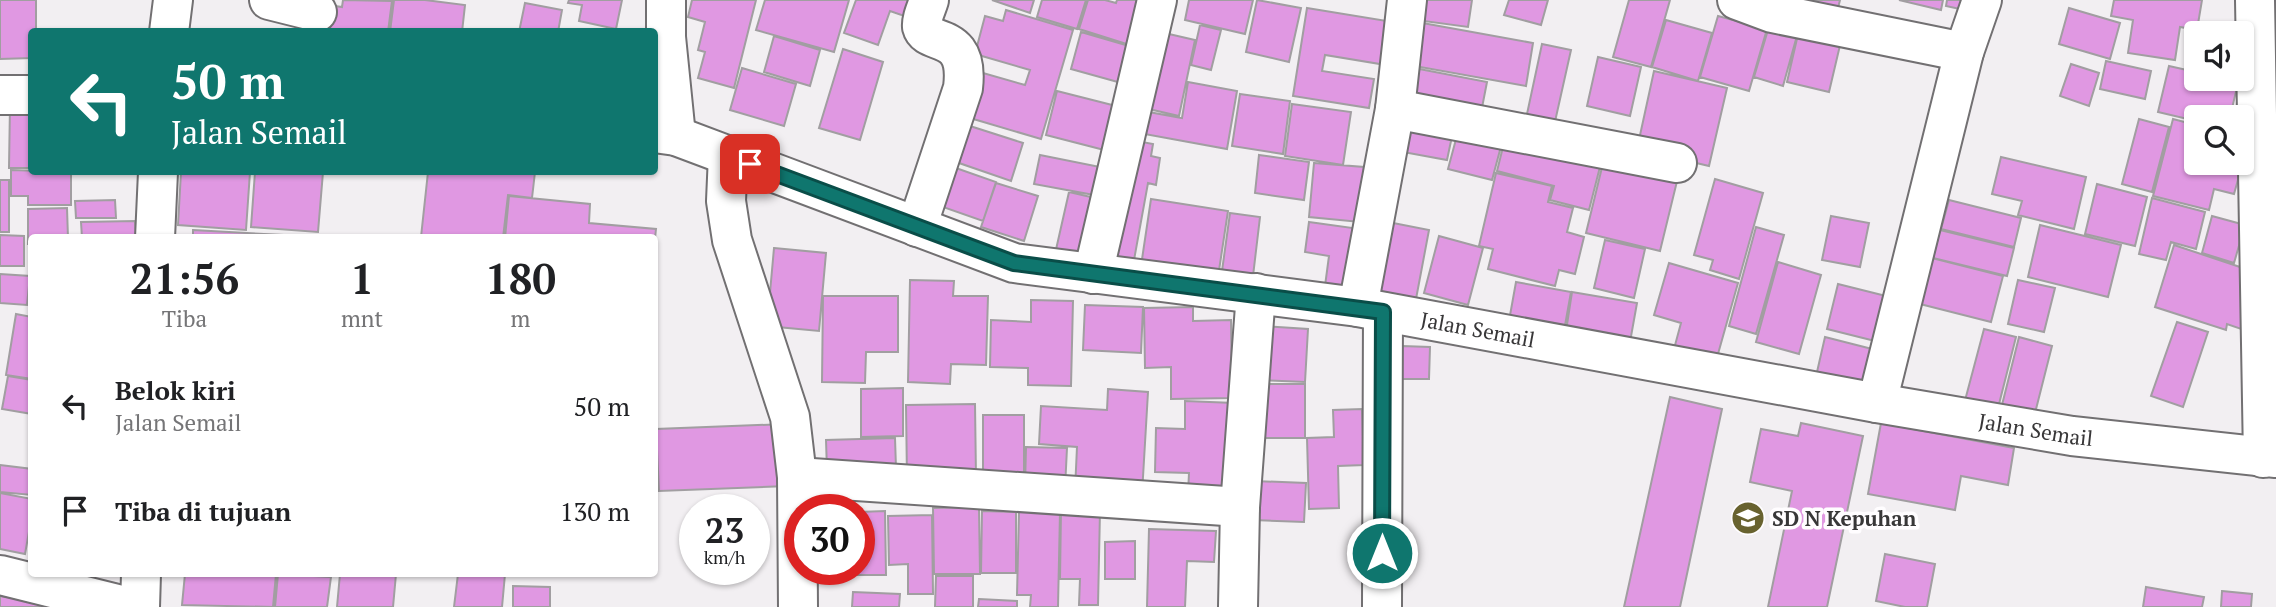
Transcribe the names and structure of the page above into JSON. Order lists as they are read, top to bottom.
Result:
{
  "streets": {
    "street": ["Jalan Semail"]
  },
  "places": {
    "school or university": ["SD N Kepuhan"]
  },
  "page": {
    "turn": ["50 m", "Jalan Semail"],
    "eta": [
      "21:56",
      "Tiba",
      "1",
      "mnt",
      "180",
      "m"
    ],
    "list": [
      {
        "name": "Belok kiri",
        "note": "Jalan Semail",
        "value": "50 m"
      },
      {
        "name": "Tiba di tujuan",
        "value": "130 m"
      }
    ],
    "speed": "23 km/h",
    "limit": "30"
  }
}
